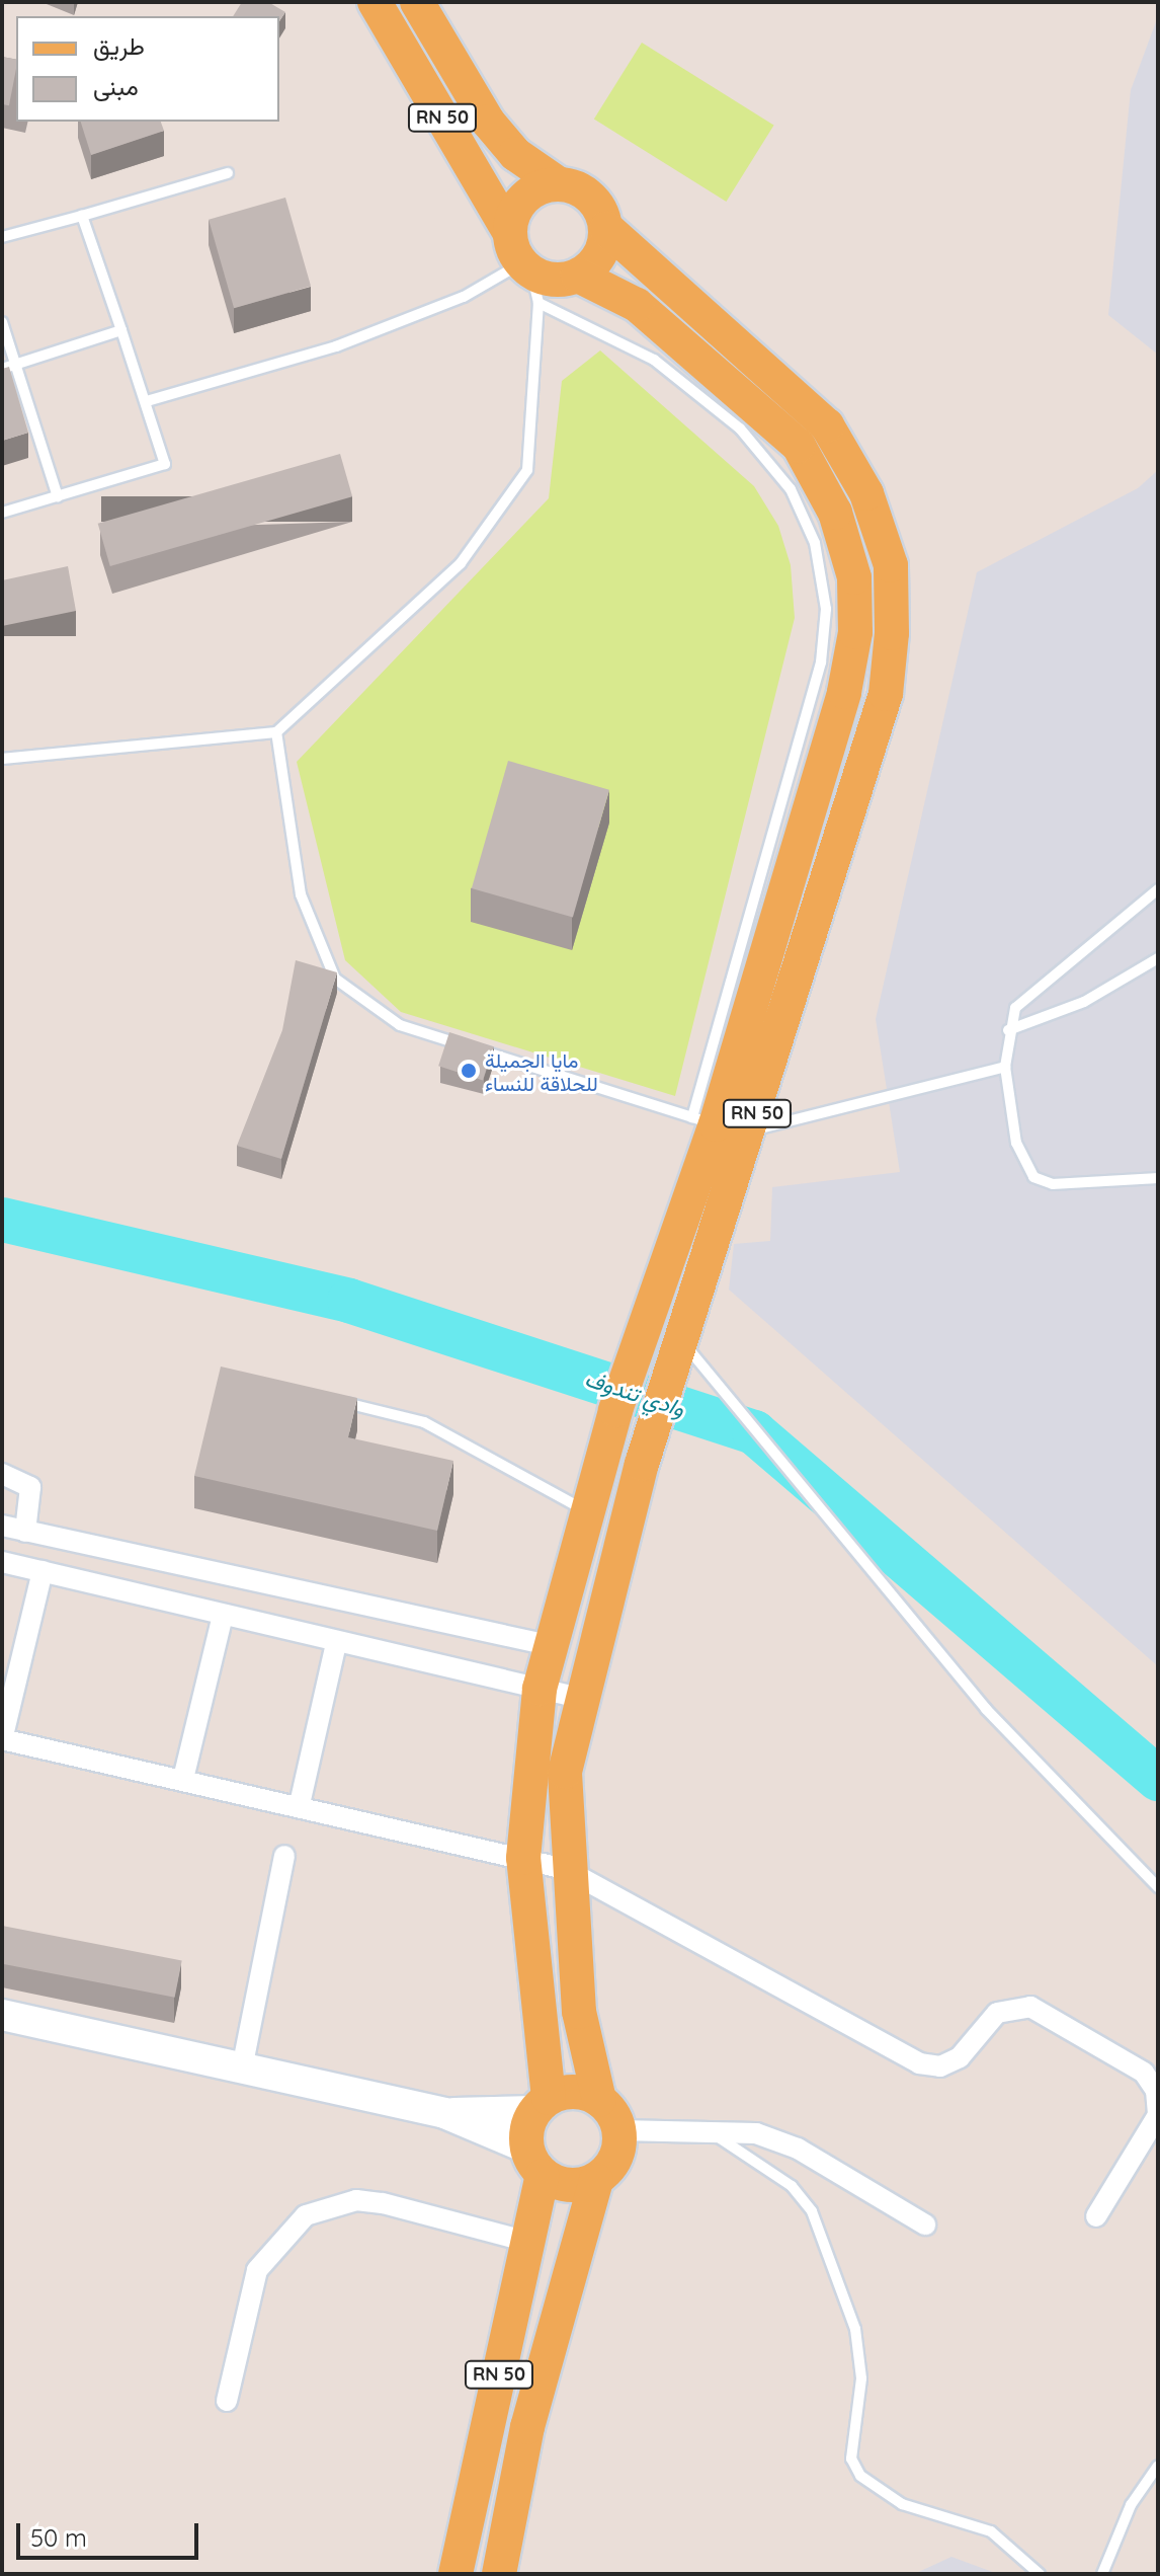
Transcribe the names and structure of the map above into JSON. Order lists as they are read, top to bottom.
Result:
{
  "streets": {
    "main road": ["RN 50"]
  },
  "water": ["وادي تندوف"],
  "places": ["مايا الجميلة للحلاقة للنساء"],
  "legend": ["طريق", "مبنى"],
  "scale_bar": "50 m"
}
